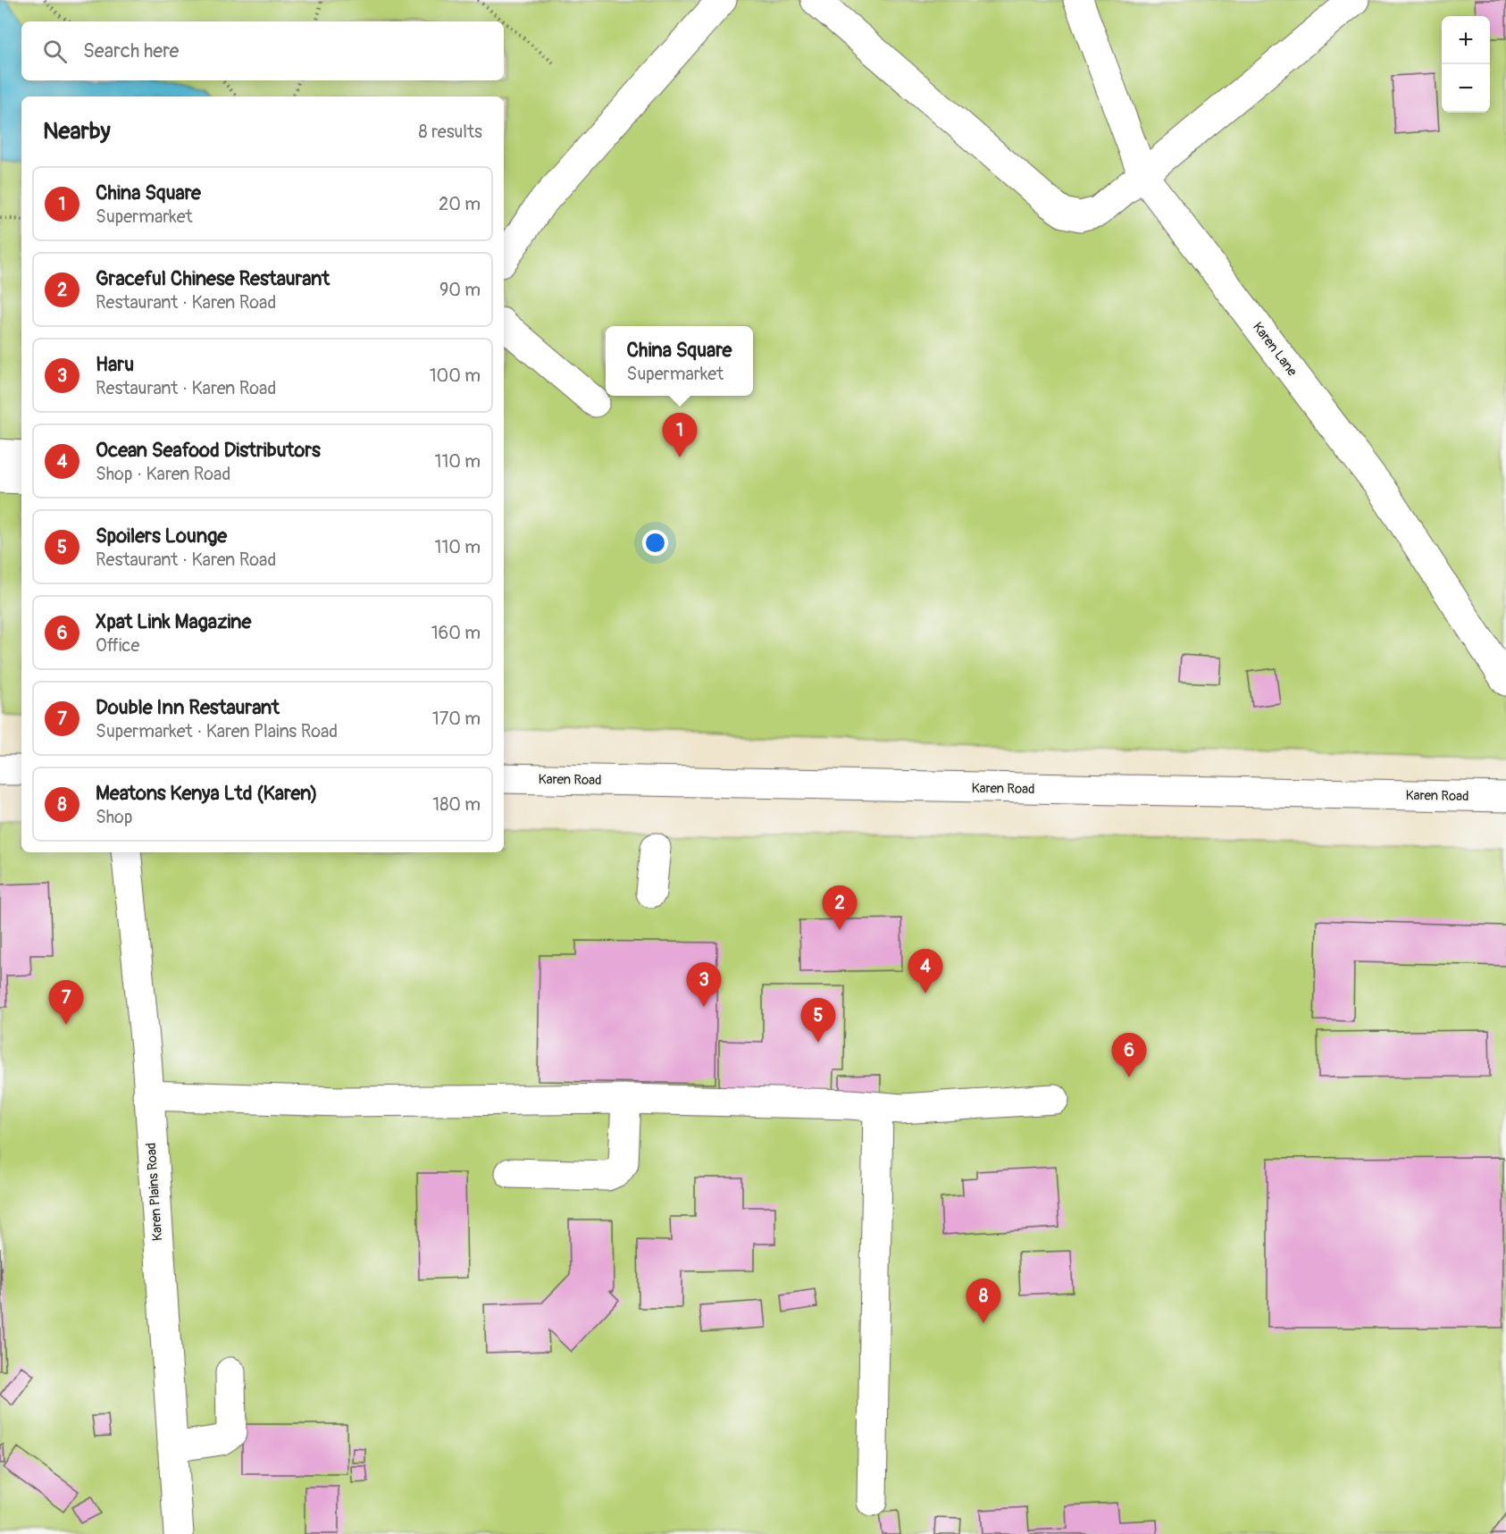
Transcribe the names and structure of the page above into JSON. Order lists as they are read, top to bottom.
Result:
{
  "streets": {
    "street": ["Karen Lane", "Karen Road", "Karen Plains Road"]
  },
  "page": {
    "map_buttons": ["+", "−"],
    "search": "Search here",
    "heading": ["Nearby", "8 results"],
    "list": [
      {
        "mark": "1",
        "name": "China Square",
        "note": "Supermarket",
        "value": "20 m"
      },
      {
        "mark": "2",
        "name": "Graceful Chinese Restaurant",
        "note": "Restaurant · Karen Road",
        "value": "90 m"
      },
      {
        "mark": "3",
        "name": "Haru",
        "note": "Restaurant · Karen Road",
        "value": "100 m"
      },
      {
        "mark": "4",
        "name": "Ocean Seafood Distributors",
        "note": "Shop · Karen Road",
        "value": "110 m"
      },
      {
        "mark": "5",
        "name": "Spoilers Lounge",
        "note": "Restaurant · Karen Road",
        "value": "110 m"
      },
      {
        "mark": "6",
        "name": "Xpat Link Magazine",
        "note": "Office",
        "value": "160 m"
      },
      {
        "mark": "7",
        "name": "Double Inn Restaurant",
        "note": "Supermarket · Karen Plains Road",
        "value": "170 m"
      },
      {
        "mark": "8",
        "name": "Meatons Kenya Ltd (Karen)",
        "note": "Shop",
        "value": "180 m"
      }
    ],
    "popup": ["China Square", "Supermarket"],
    "pins": [
      "1",
      "2",
      "4",
      "3",
      "7",
      "5",
      "6",
      "8"
    ]
  }
}
